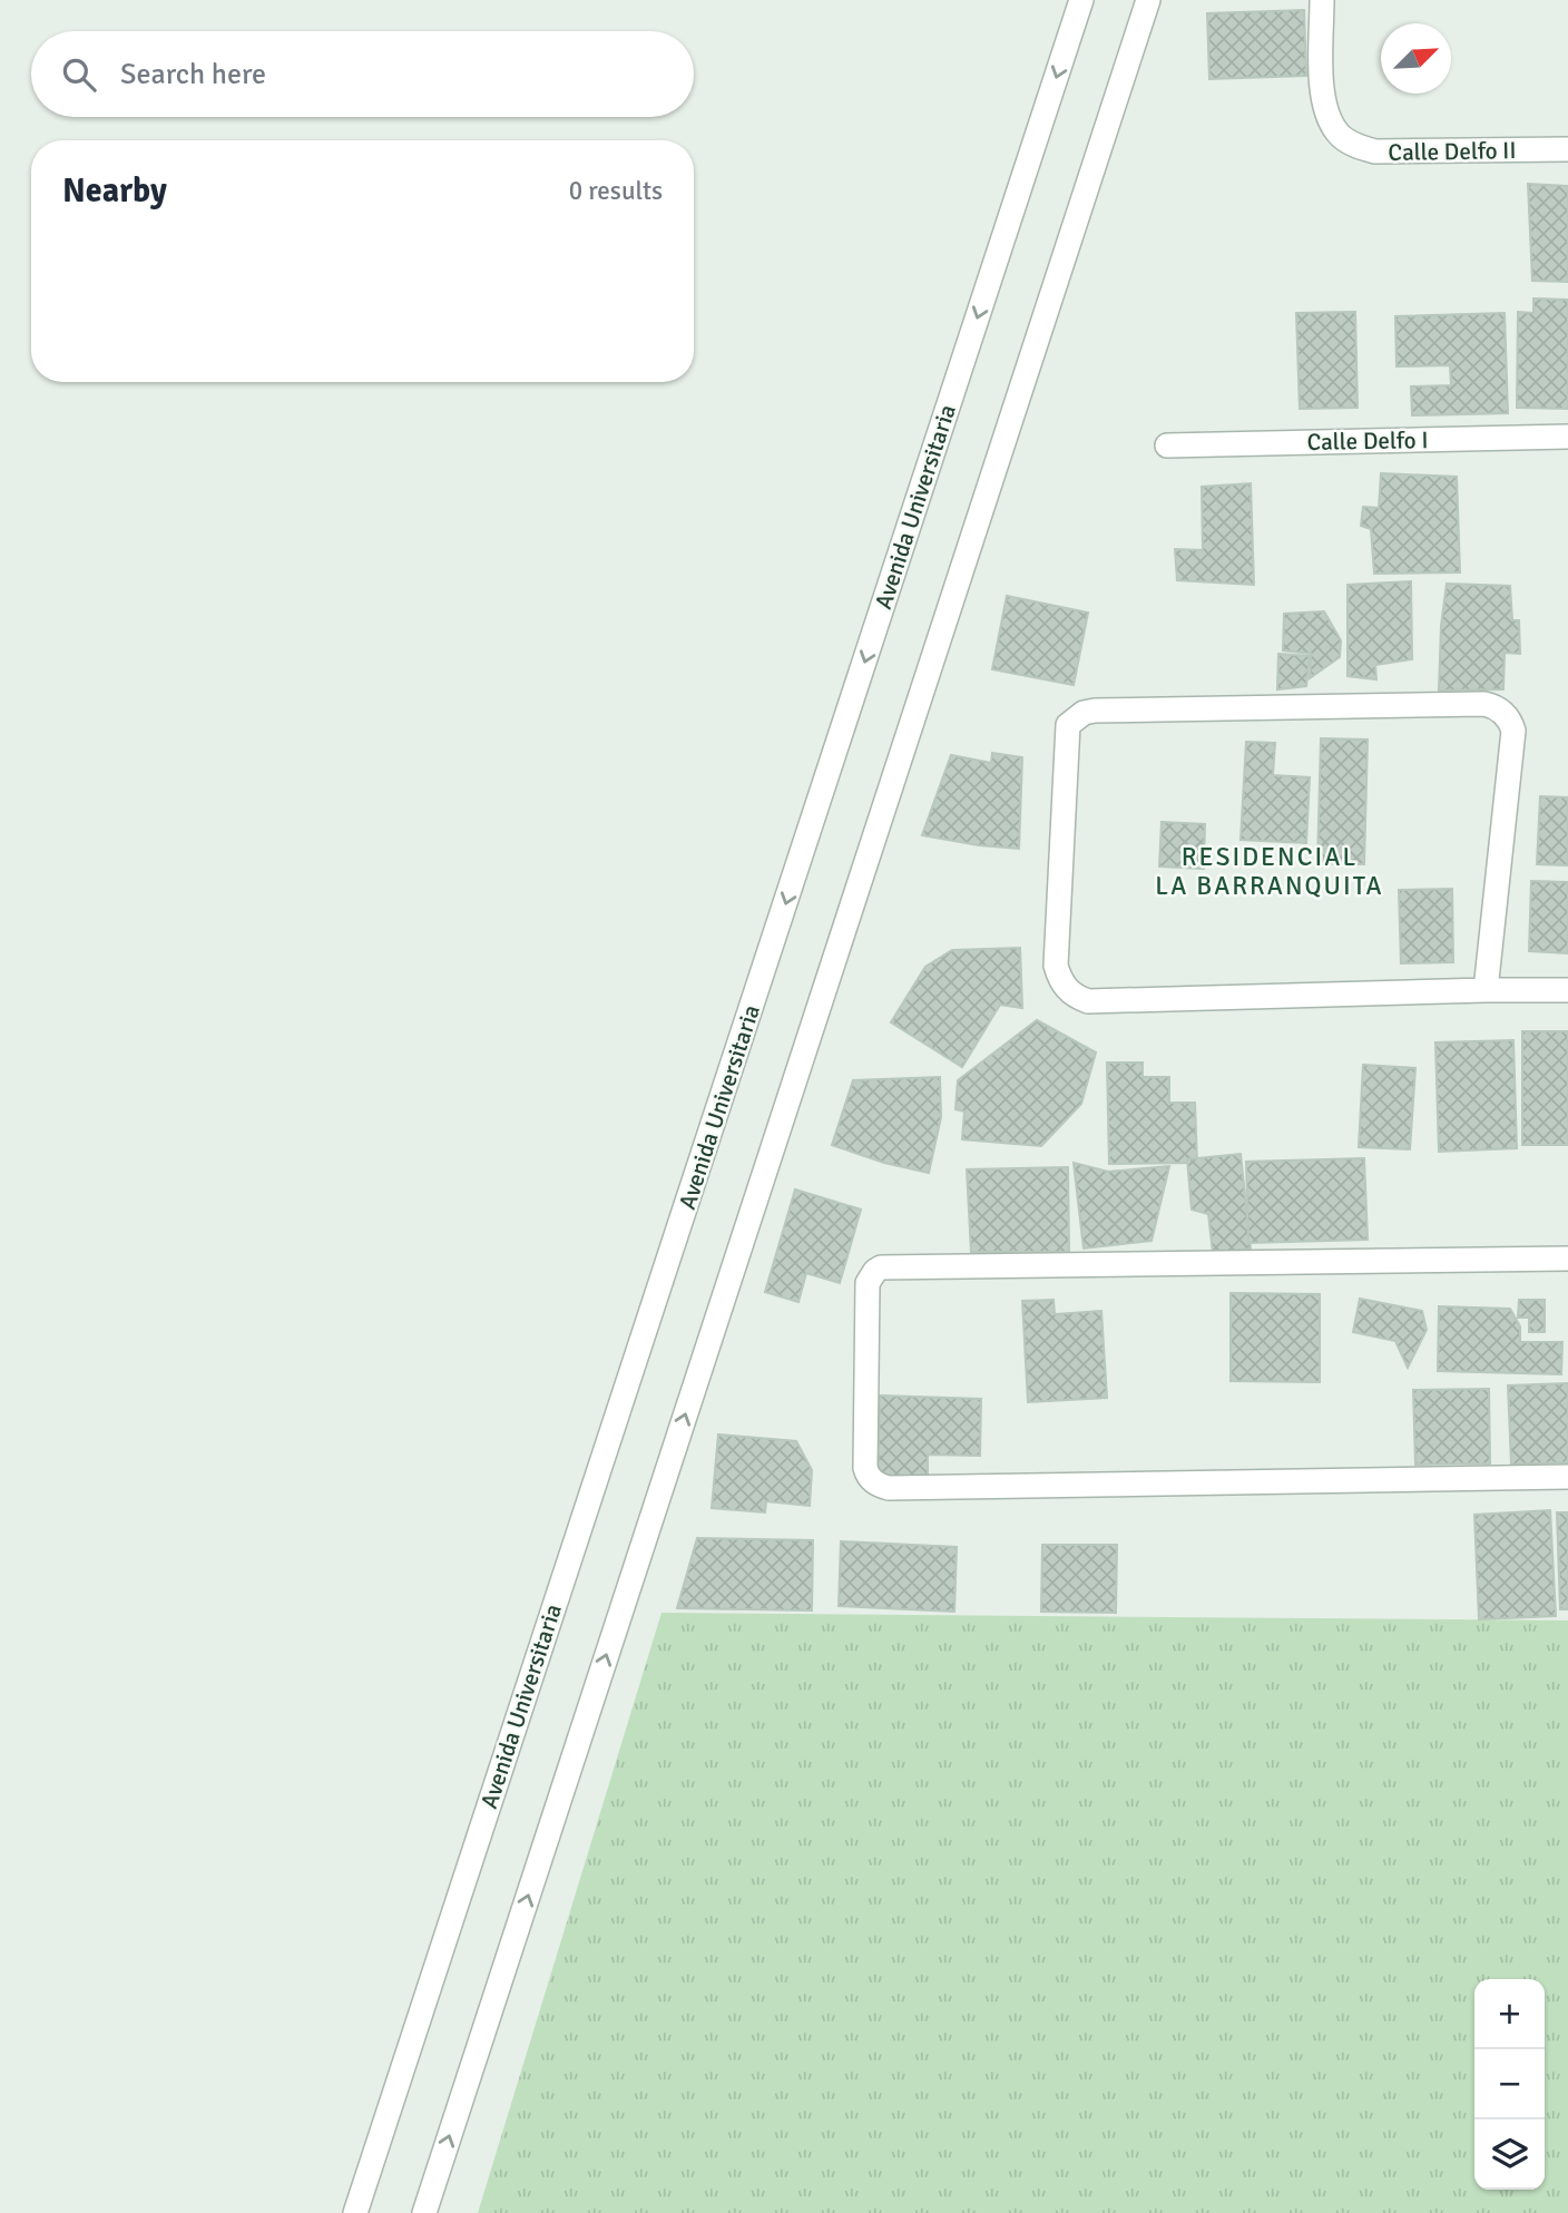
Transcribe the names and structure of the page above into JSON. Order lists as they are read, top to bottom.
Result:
{
  "streets": {
    "street": ["Calle Delfo II", "Calle Delfo I", "Avenida Universitaria"]
  },
  "districts": ["RESIDENCIAL LA BARRANQUITA"],
  "north": "top right",
  "page": {
    "search": "Search here",
    "heading": ["Nearby", "0 results"],
    "map_buttons": ["+", "−"]
  }
}
